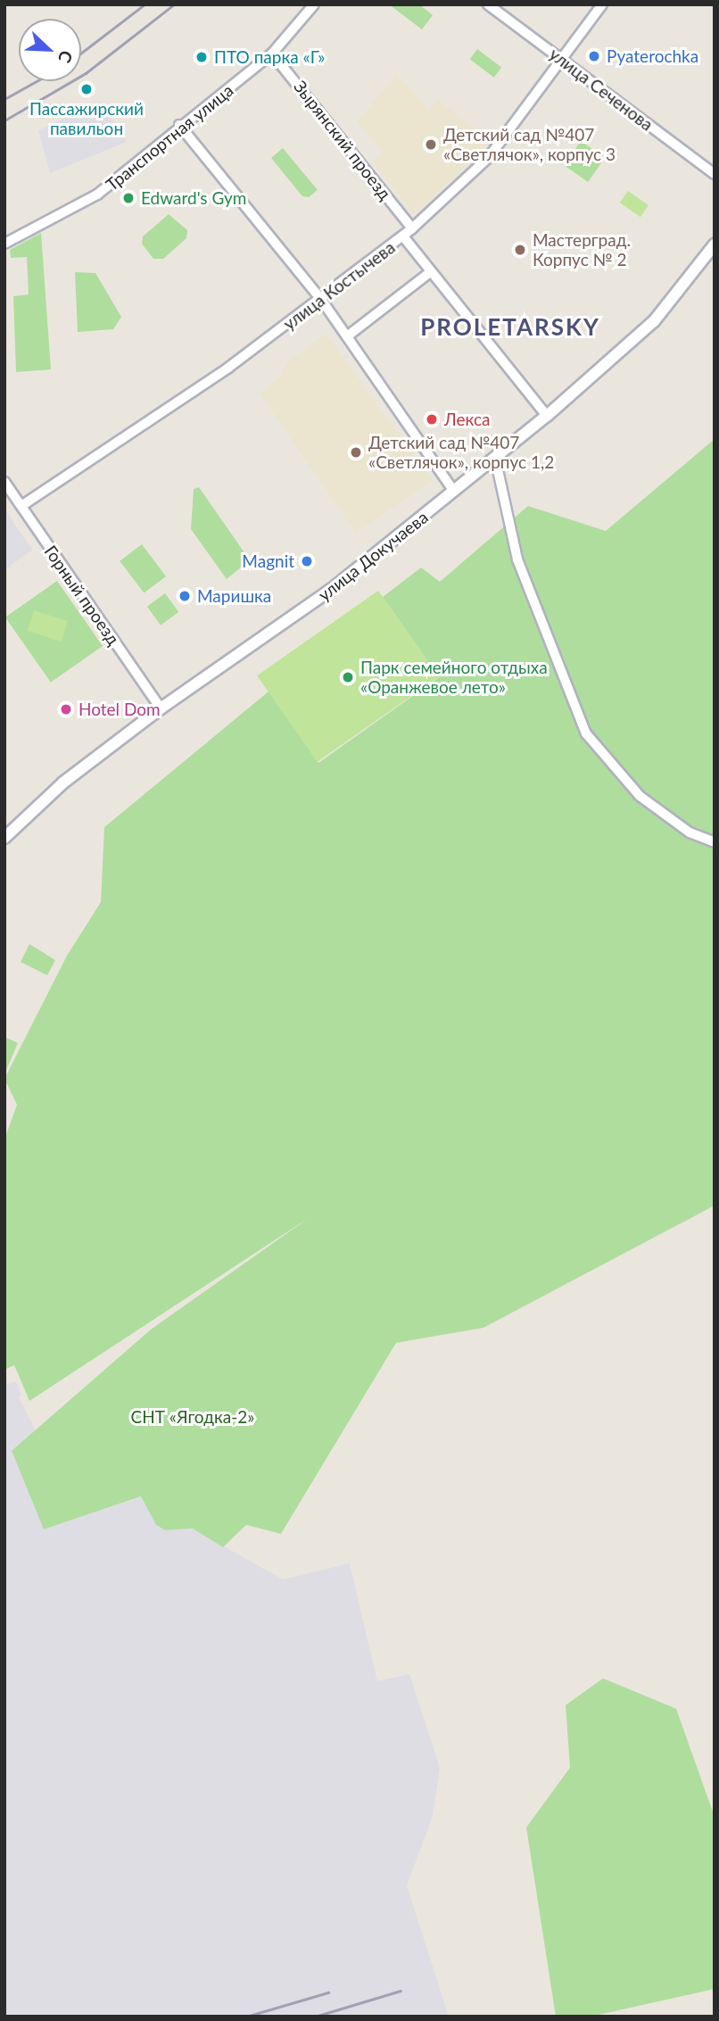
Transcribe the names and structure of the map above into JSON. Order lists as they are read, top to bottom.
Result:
{
  "streets": {
    "main road": ["улица Докучаева"],
    "street": [
      "улица Сеченова",
      "Транспортная улица",
      "Зырянский проезд",
      "улица Костычева",
      "Горный проезд"
    ]
  },
  "crossings": [
    ["улица Сеченова", "улица Костычева"],
    ["Транспортная улица", "Зырянский проезд"],
    ["Зырянский проезд", "улица Костычева"],
    ["улица Костычева", "Горный проезд"],
    ["улица Докучаева", "Горный проезд"]
  ],
  "districts": ["PROLETARSKY"],
  "parks": ["СНТ «Ягодка-2»"],
  "places": [
    "Pyaterochka",
    "ПТО парка «Г»",
    "Пассажирский павильон",
    "Детский сад №407 «Светлячок», корпус 3",
    "Edward's Gym",
    "Мастерград. Корпус № 2",
    "Лекса",
    "Детский сад №407 «Светлячок», корпус 1,2",
    "Magnit",
    "Маришка",
    "Парк семейного отдыха «Оранжевое лето»",
    "Hotel Dom"
  ],
  "north": "bottom right"
}
